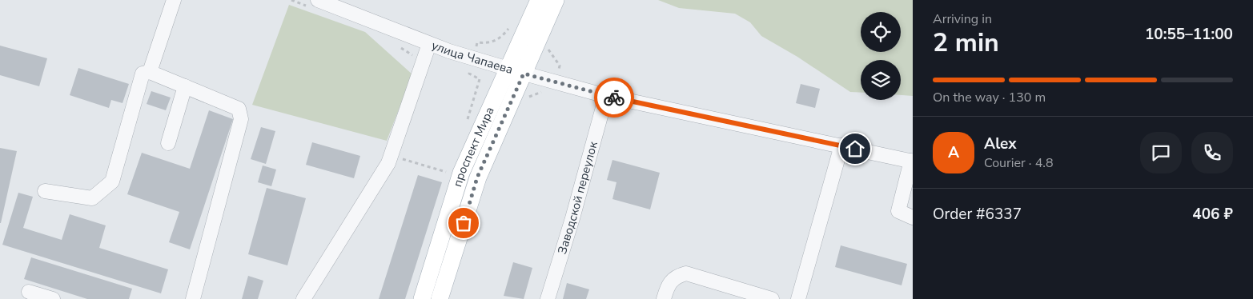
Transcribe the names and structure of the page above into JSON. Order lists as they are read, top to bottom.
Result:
{
  "streets": {
    "main road": ["проспект Мира"],
    "street": ["улица Чапаева", "Заводской переулок"]
  },
  "crossings": [
    ["улица Чапаева", "проспект Мира"],
    ["улица Чапаева", "Заводской переулок"]
  ],
  "page": {
    "heading": ["2 min", "Arriving in", "10:55–11:00"],
    "panel": [
      "Alex",
      "Courier · 4.8",
      "Order #6337",
      "406 ₽"
    ],
    "bar": "On the way · 130 m",
    "round": "A"
  }
}
